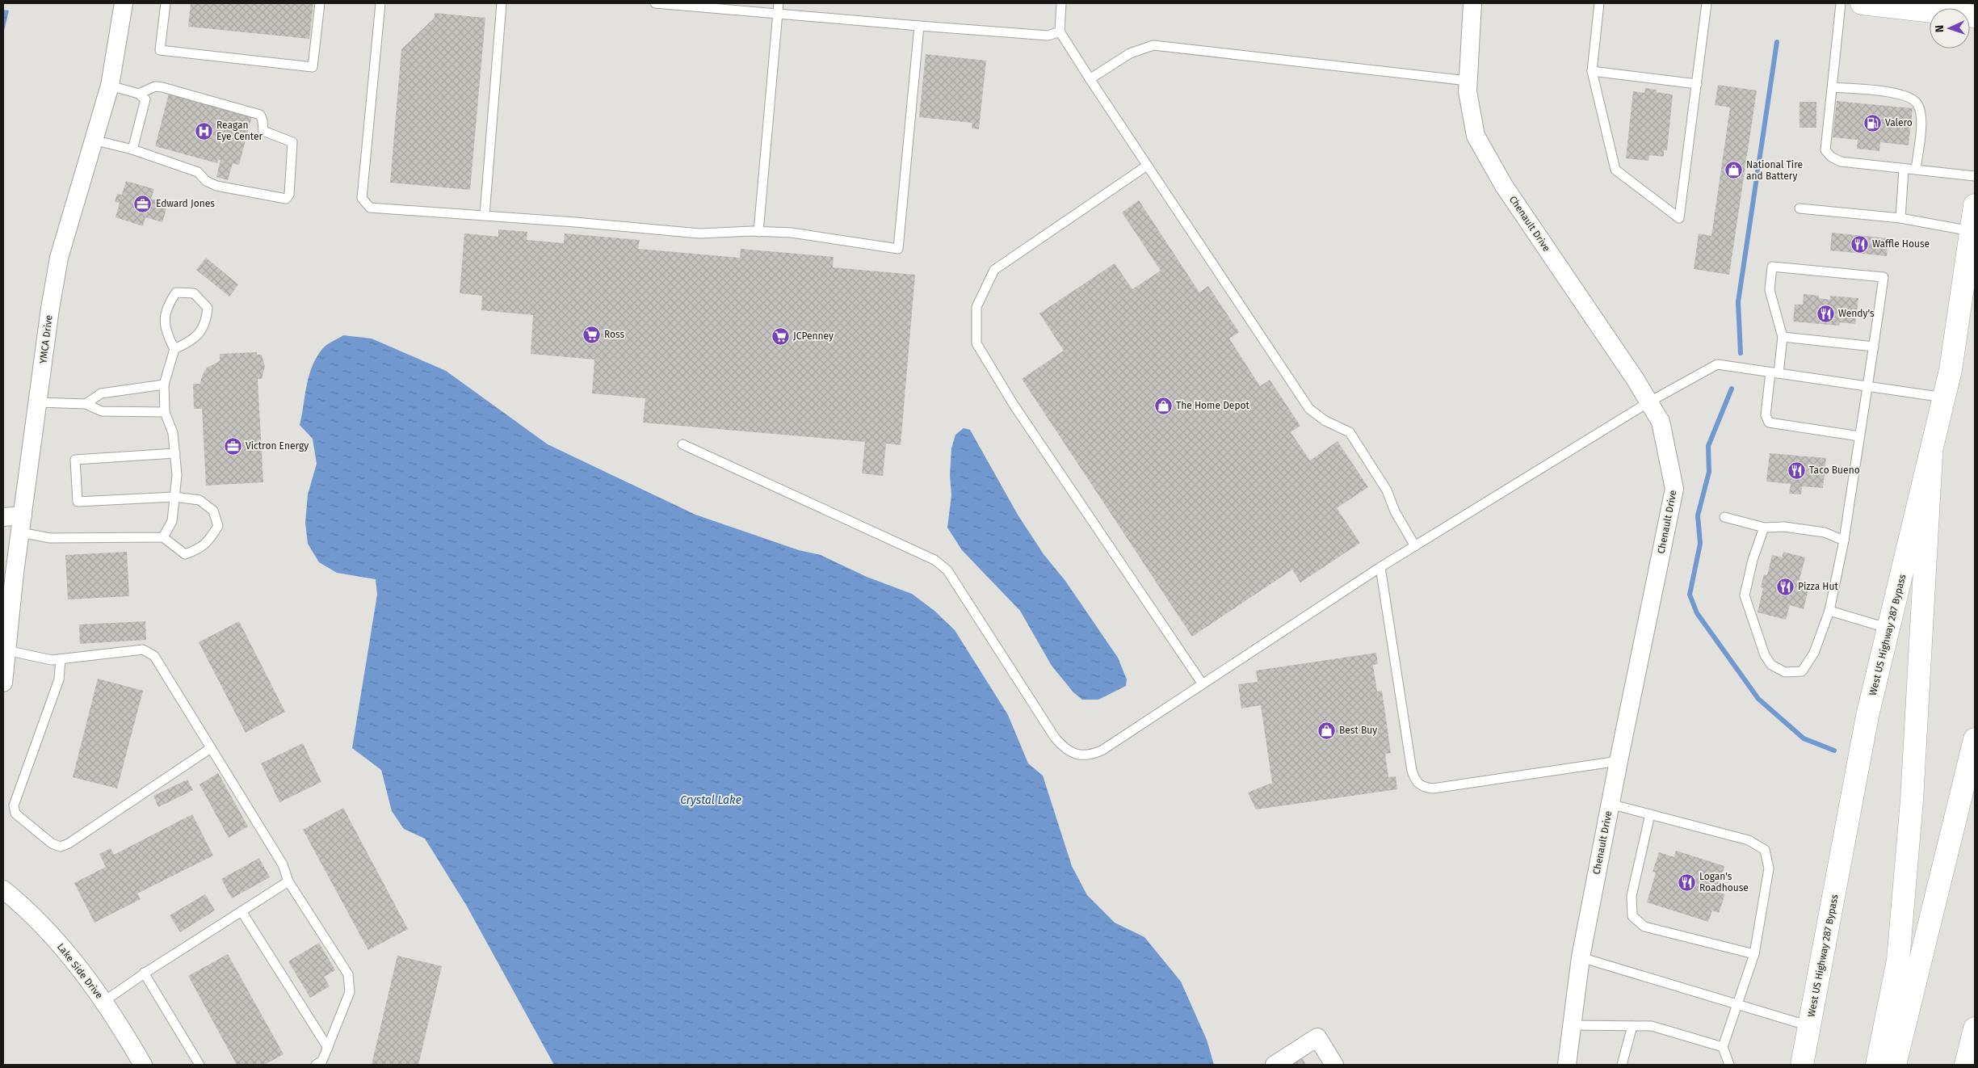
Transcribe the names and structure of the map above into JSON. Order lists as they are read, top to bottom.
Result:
{
  "streets": {
    "main road": ["West US Highway 287 Bypass"],
    "street": ["Chenault Drive", "YMCA Drive", "Lake Side Drive"]
  },
  "water": ["Crystal Lake"],
  "places": {
    "fuel station": ["Valero"],
    "hospital": ["Reagan Eye Center"],
    "shop": ["National Tire and Battery", "The Home Depot", "Best Buy"],
    "office": ["Edward Jones", "Victron Energy"],
    "restaurant": [
      "Waffle House",
      "Wendy's",
      "Taco Bueno",
      "Pizza Hut",
      "Logan's Roadhouse"
    ],
    "supermarket": ["Ross", "JCPenney"]
  },
  "north": "left"
}
